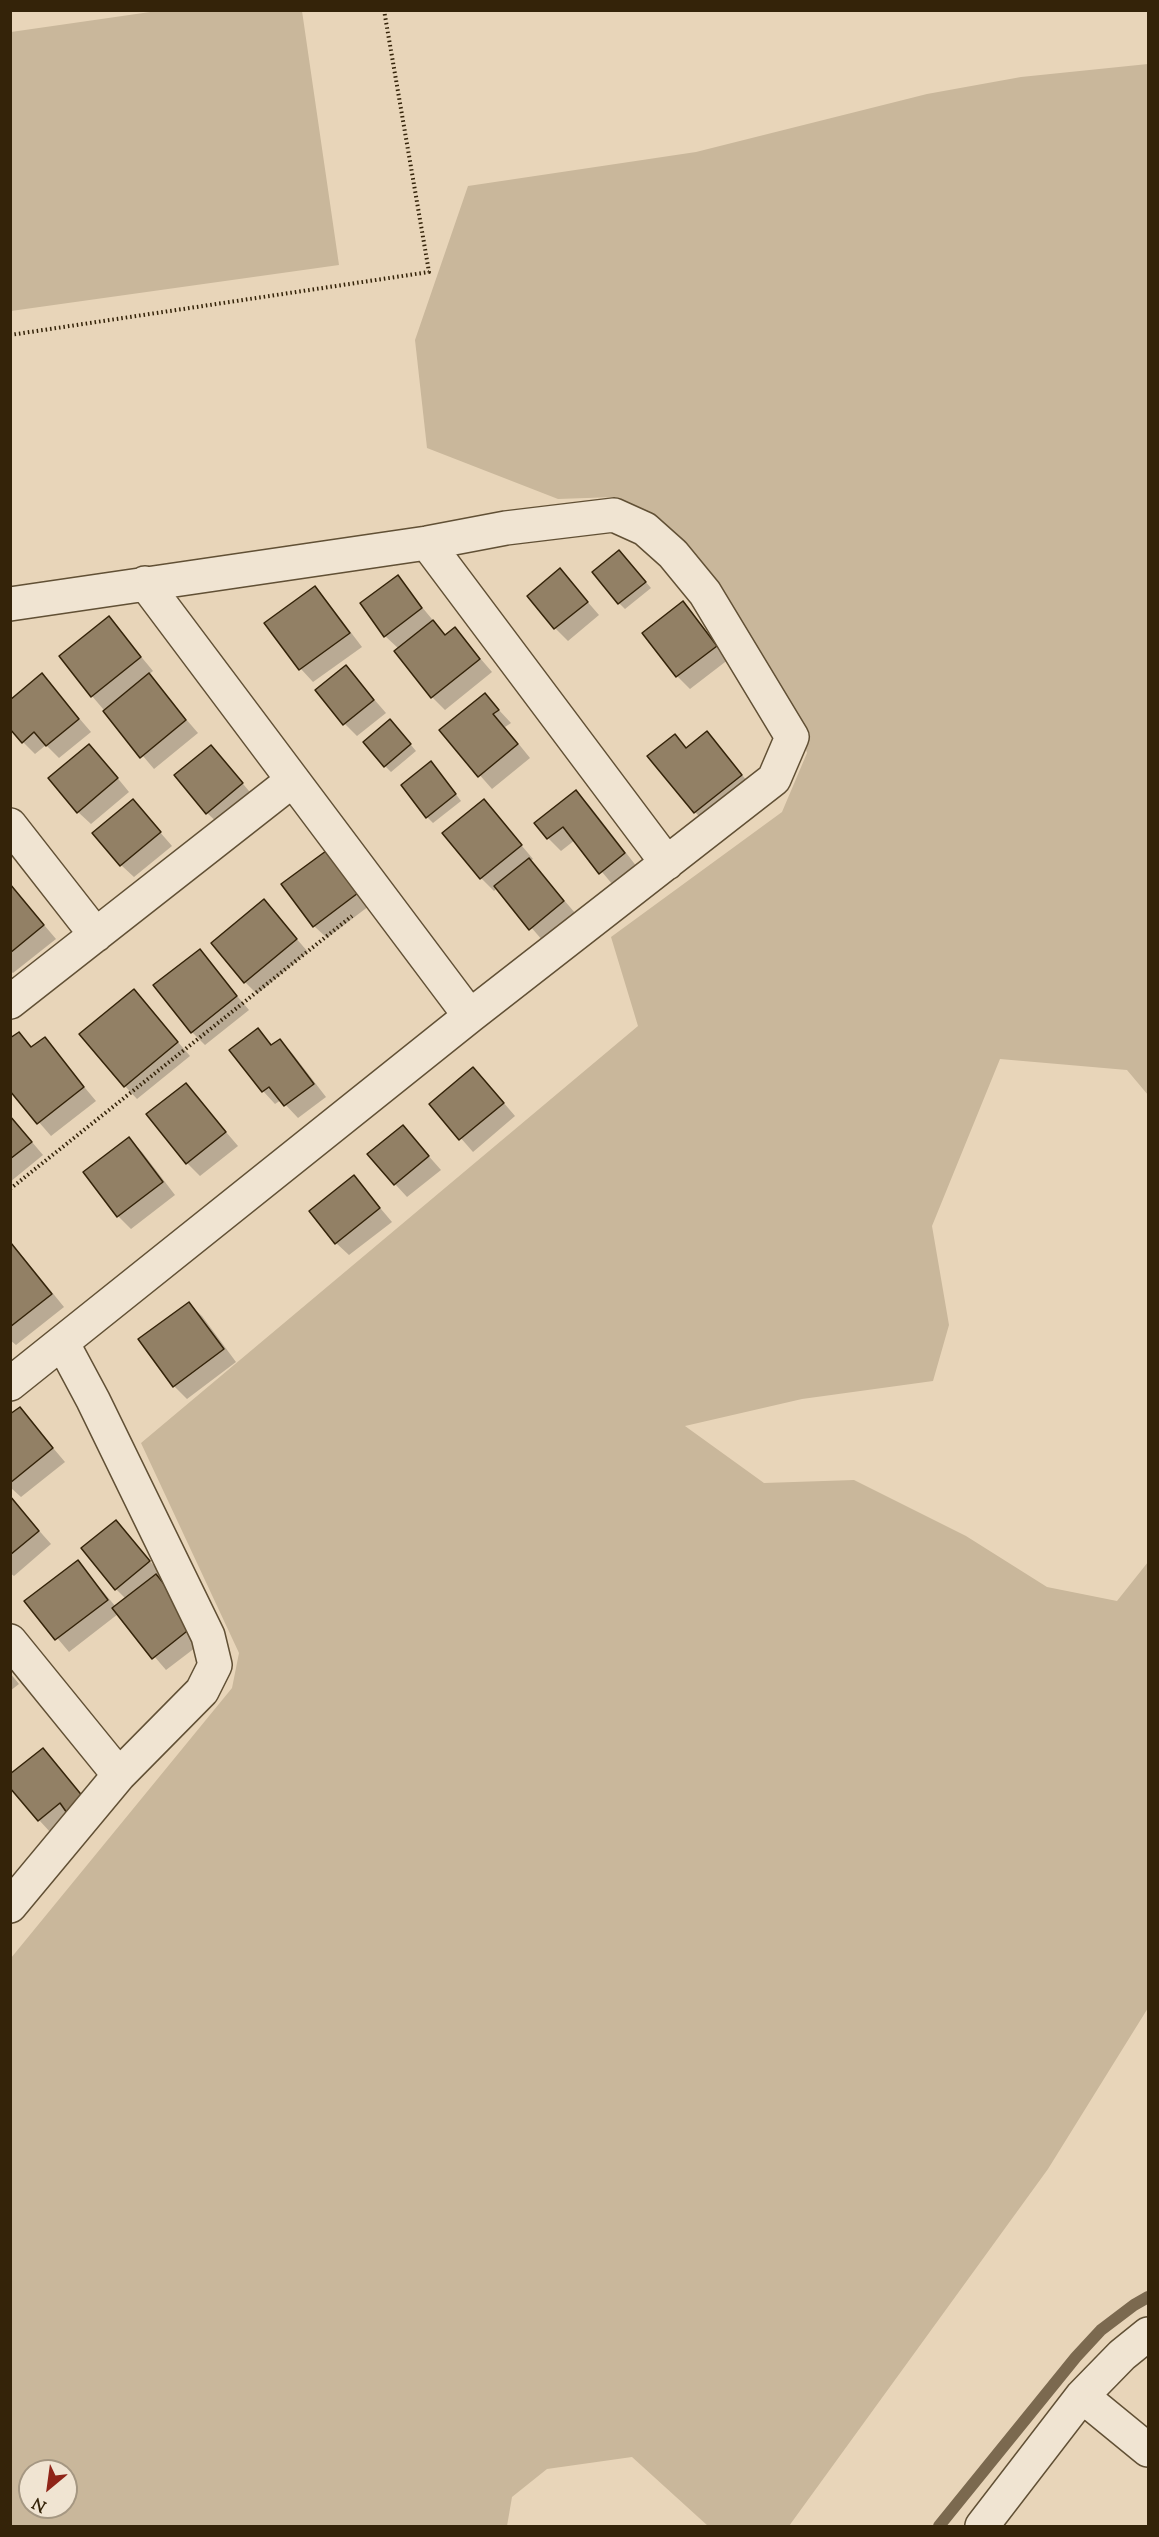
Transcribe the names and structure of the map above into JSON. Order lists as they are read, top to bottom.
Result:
{
  "north": "bottom left"
}
